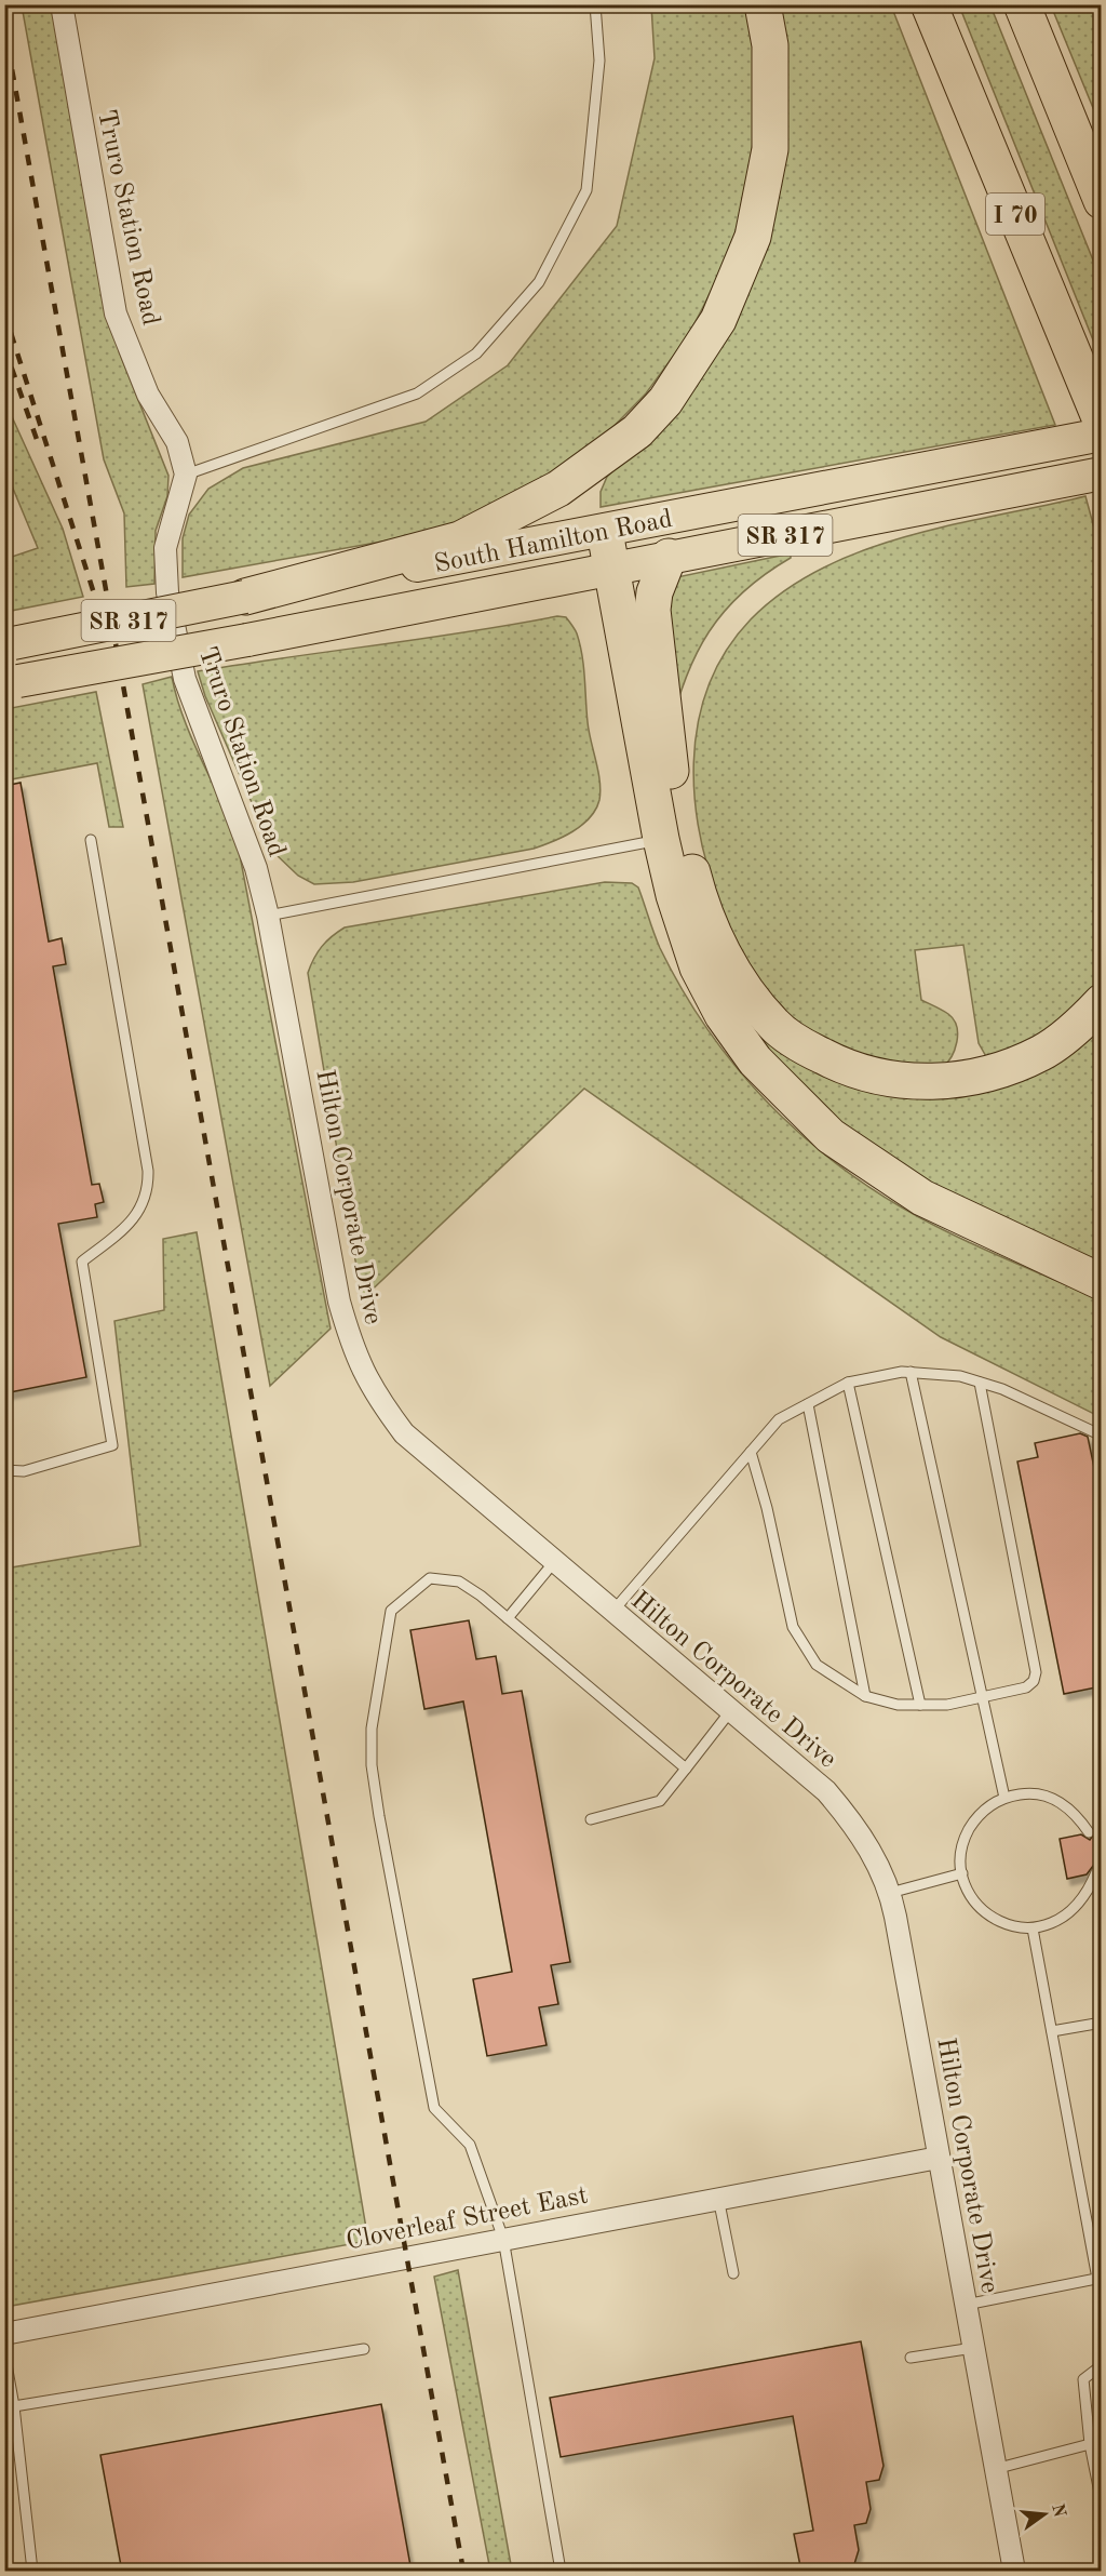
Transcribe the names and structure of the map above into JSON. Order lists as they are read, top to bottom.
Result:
{
  "streets": {
    "highway": ["I 70"],
    "main road": ["SR 317", "South Hamilton Road"],
    "street": ["Truro Station Road", "Hilton Corporate Drive", "Cloverleaf Street East"]
  },
  "crossings": [
    ["Truro Station Road", "Hilton Corporate Drive"],
    ["Hilton Corporate Drive", "Cloverleaf Street East"]
  ],
  "north": "right"
}
